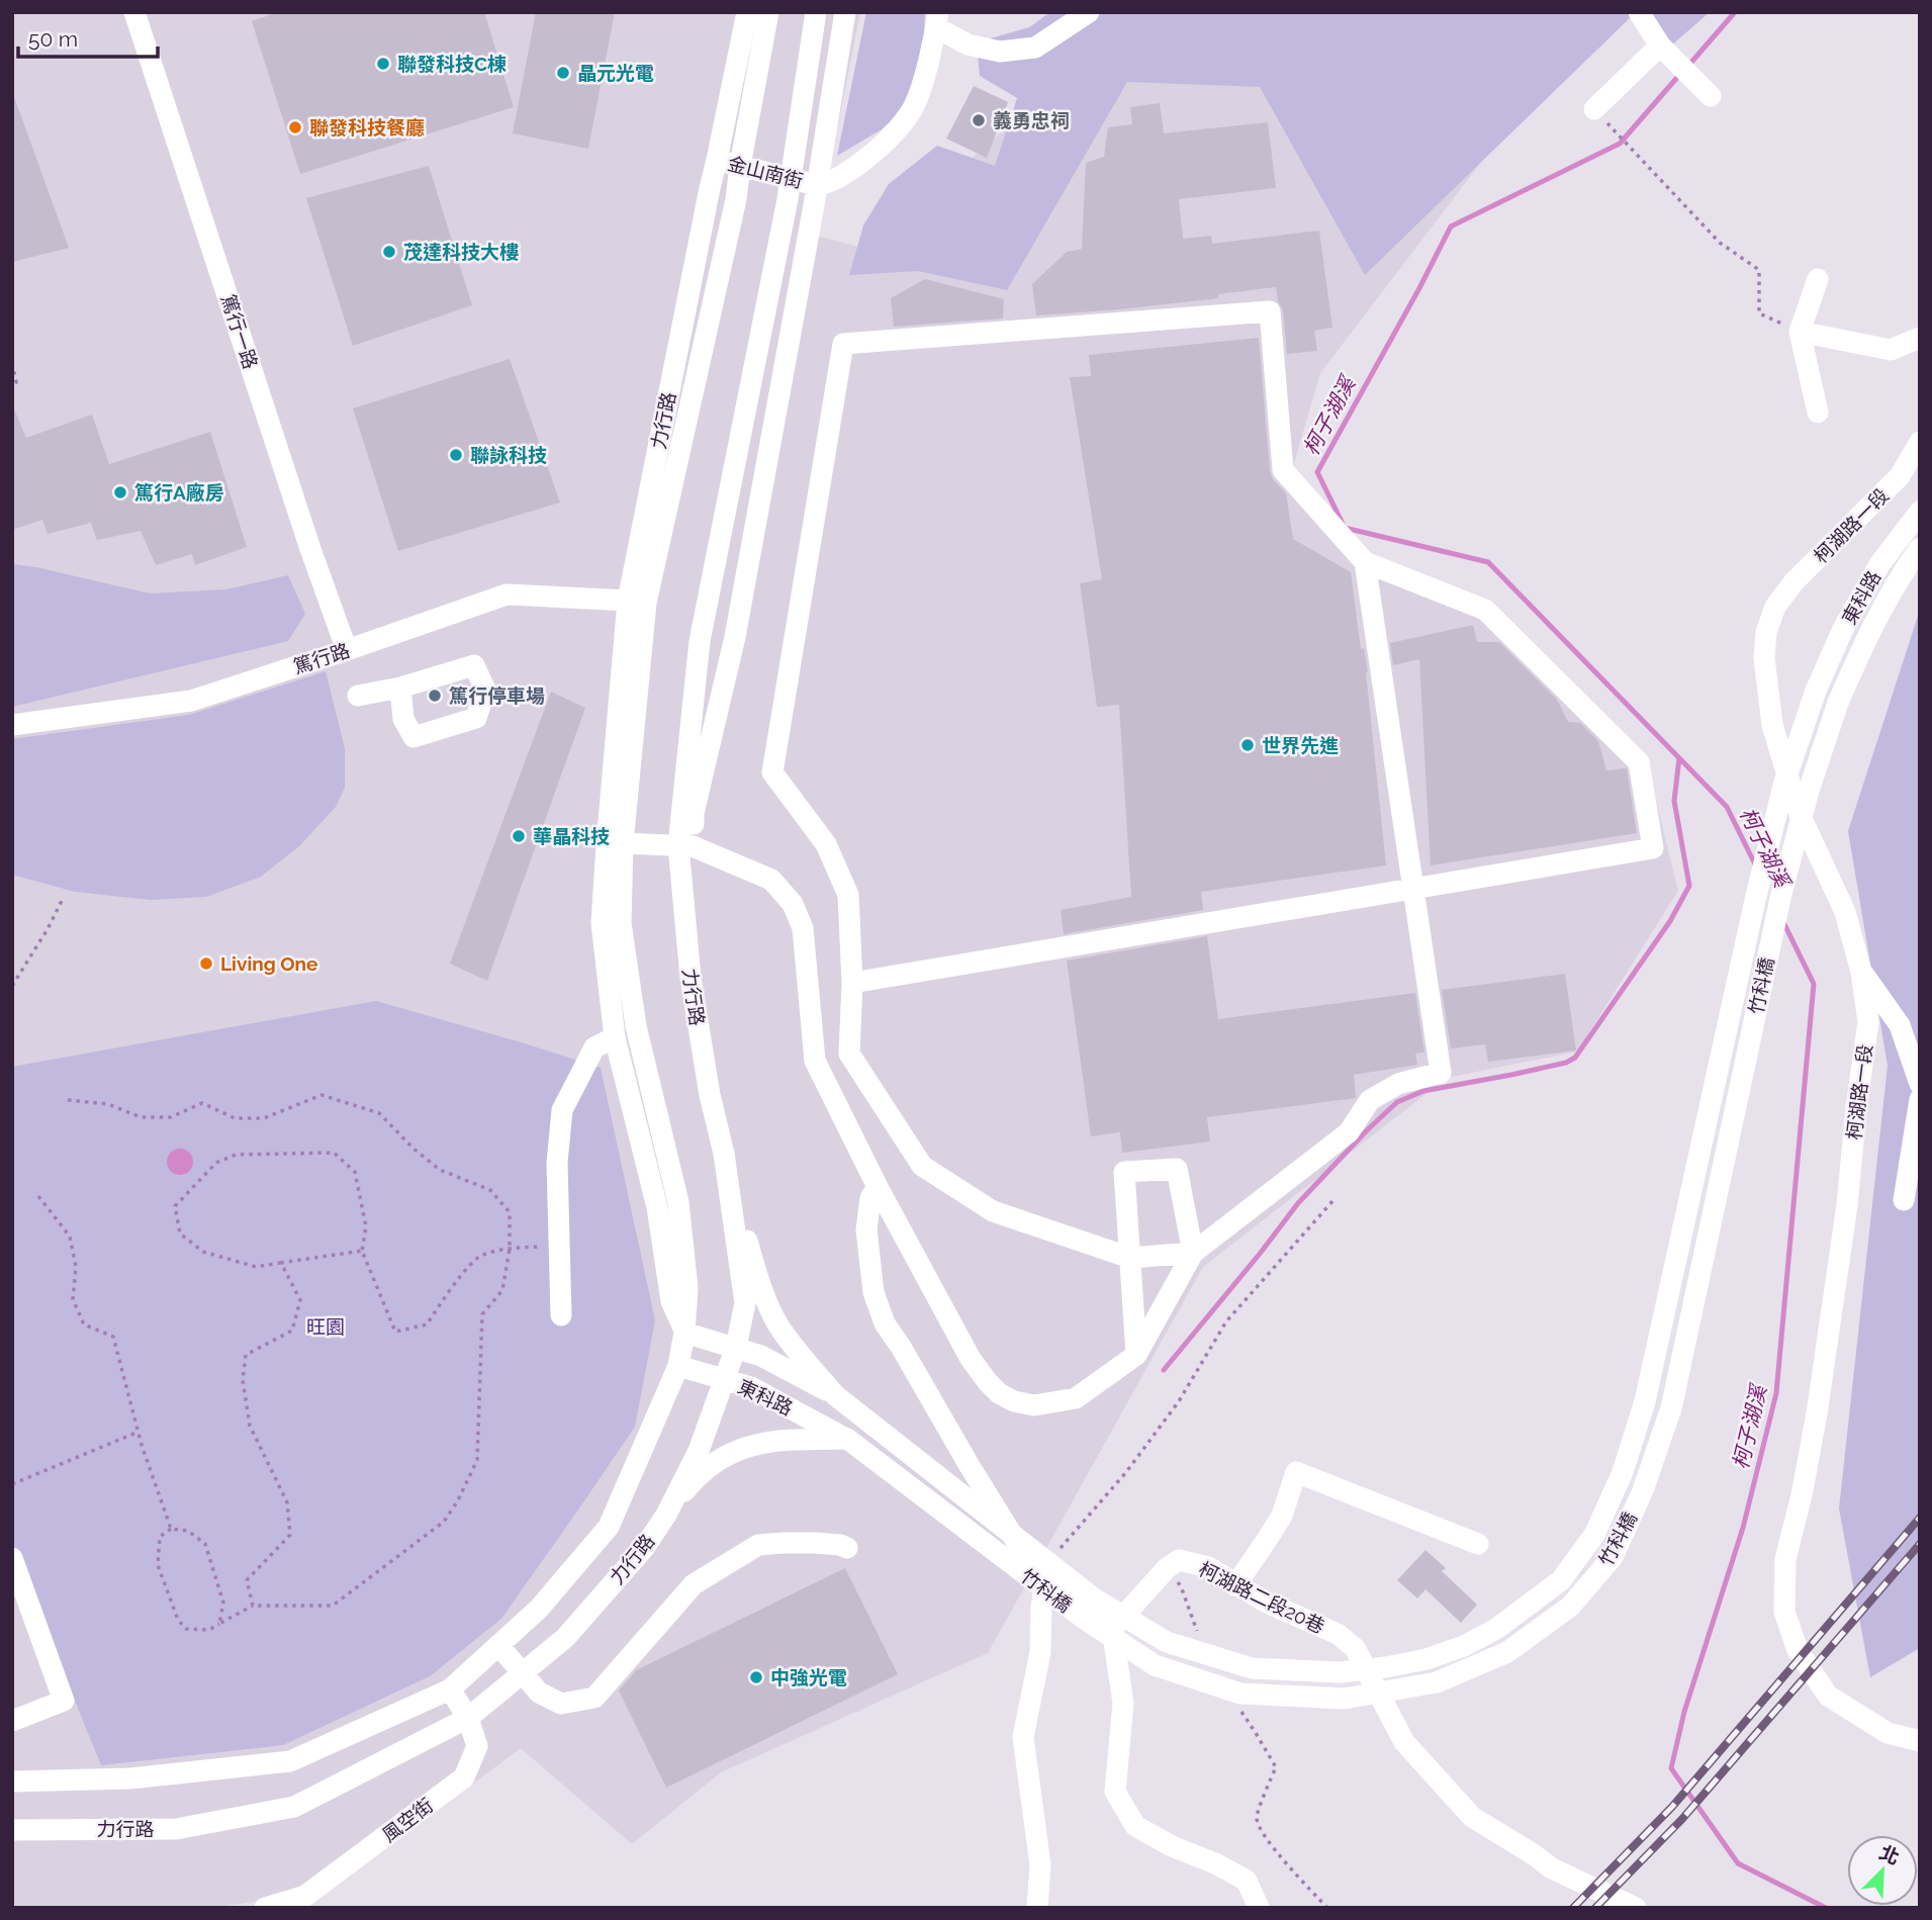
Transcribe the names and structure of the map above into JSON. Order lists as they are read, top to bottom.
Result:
{
  "streets": {
    "street": [
      "金山南街",
      "篤行一路",
      "力行路",
      "柯湖路一段",
      "東科路",
      "篤行路",
      "竹科橋",
      "柯湖路二段20巷",
      "風空街"
    ]
  },
  "crossings": [
    ["金山南街", "力行路"],
    ["篤行一路", "篤行路"],
    ["力行路", "東科路"],
    ["力行路", "篤行路"],
    ["力行路", "風空街"],
    ["東科路", "竹科橋"]
  ],
  "water": ["柯子湖溪"],
  "parks": ["旺園"],
  "places": [
    "聯發科技C棟",
    "晶元光電",
    "義勇忠祠",
    "聯發科技餐廳",
    "茂達科技大樓",
    "聯詠科技",
    "篤行A廠房",
    "篤行停車場",
    "世界先進",
    "華晶科技",
    "Living One",
    "中強光電"
  ],
  "scale_bar": "50 m",
  "north": "top right"
}
